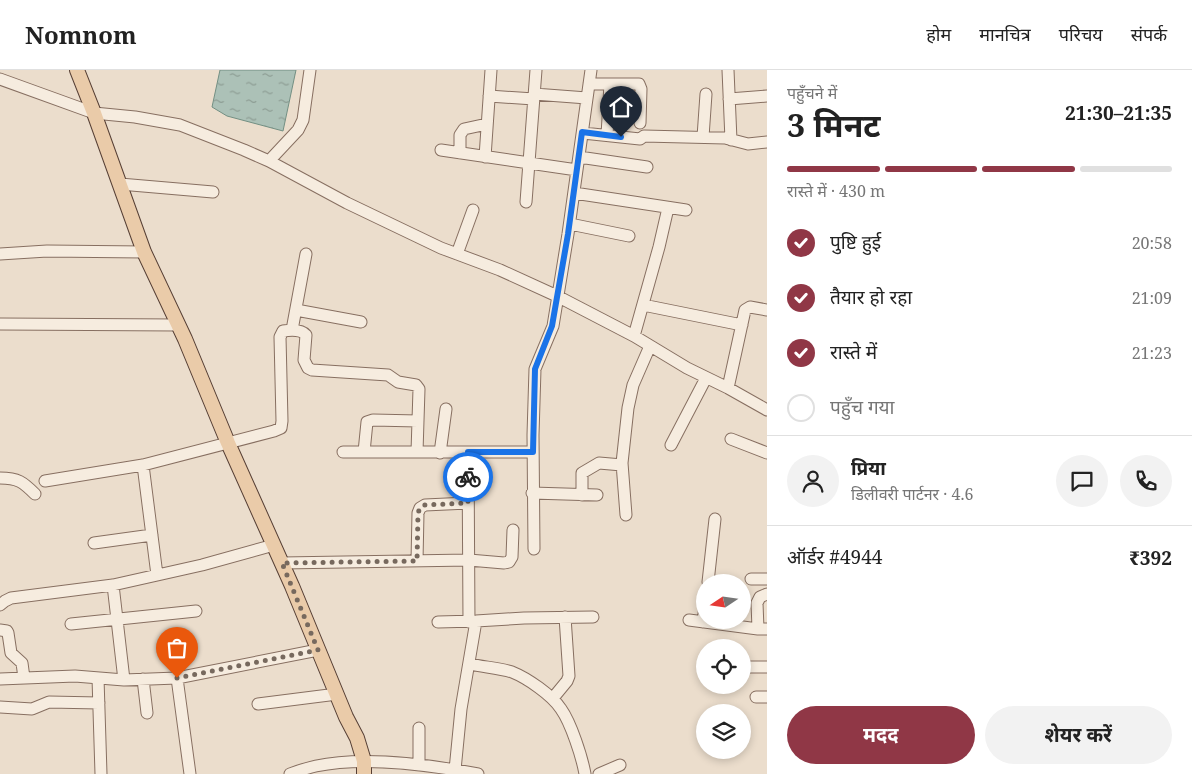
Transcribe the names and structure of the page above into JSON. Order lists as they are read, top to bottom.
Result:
{
  "north": "left",
  "page": {
    "header": "Nomnom",
    "nav": [
      "होम",
      "मानचित्र",
      "परिचय",
      "संपर्क"
    ],
    "heading": ["3 मिनट", "पहुँचने में", "21:30–21:35"],
    "panel": [
      "प्रिया",
      "डिलीवरी पार्टनर · 4.6",
      "ऑर्डर #4944",
      "₹392"
    ],
    "bar": "रास्ते में · 430 m",
    "list": [
      ["पुष्टि हुई", "20:58"],
      ["तैयार हो रहा", "21:09"],
      ["रास्ते में", "21:23"],
      "पहुँच गया"
    ],
    "buttons": ["मदद", "शेयर करें"]
  }
}
